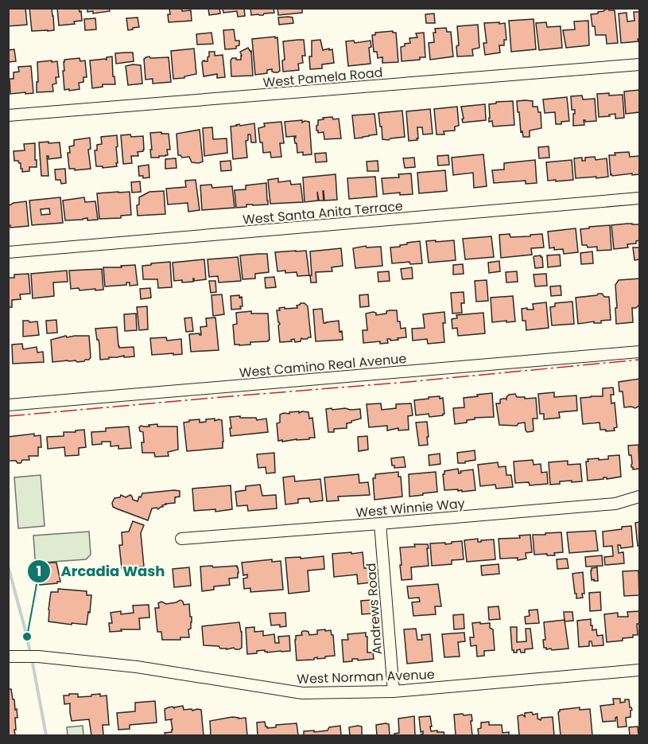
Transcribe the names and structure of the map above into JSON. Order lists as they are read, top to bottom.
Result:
{
  "streets": {
    "street": [
      "West Pamela Road",
      "West Santa Anita Terrace",
      "West Camino Real Avenue",
      "West Winnie Way",
      "Andrews Road",
      "West Norman Avenue"
    ]
  },
  "crossings": [
    ["West Winnie Way", "Andrews Road"],
    ["Andrews Road", "West Norman Avenue"]
  ],
  "places": ["Arcadia Wash"]
}
